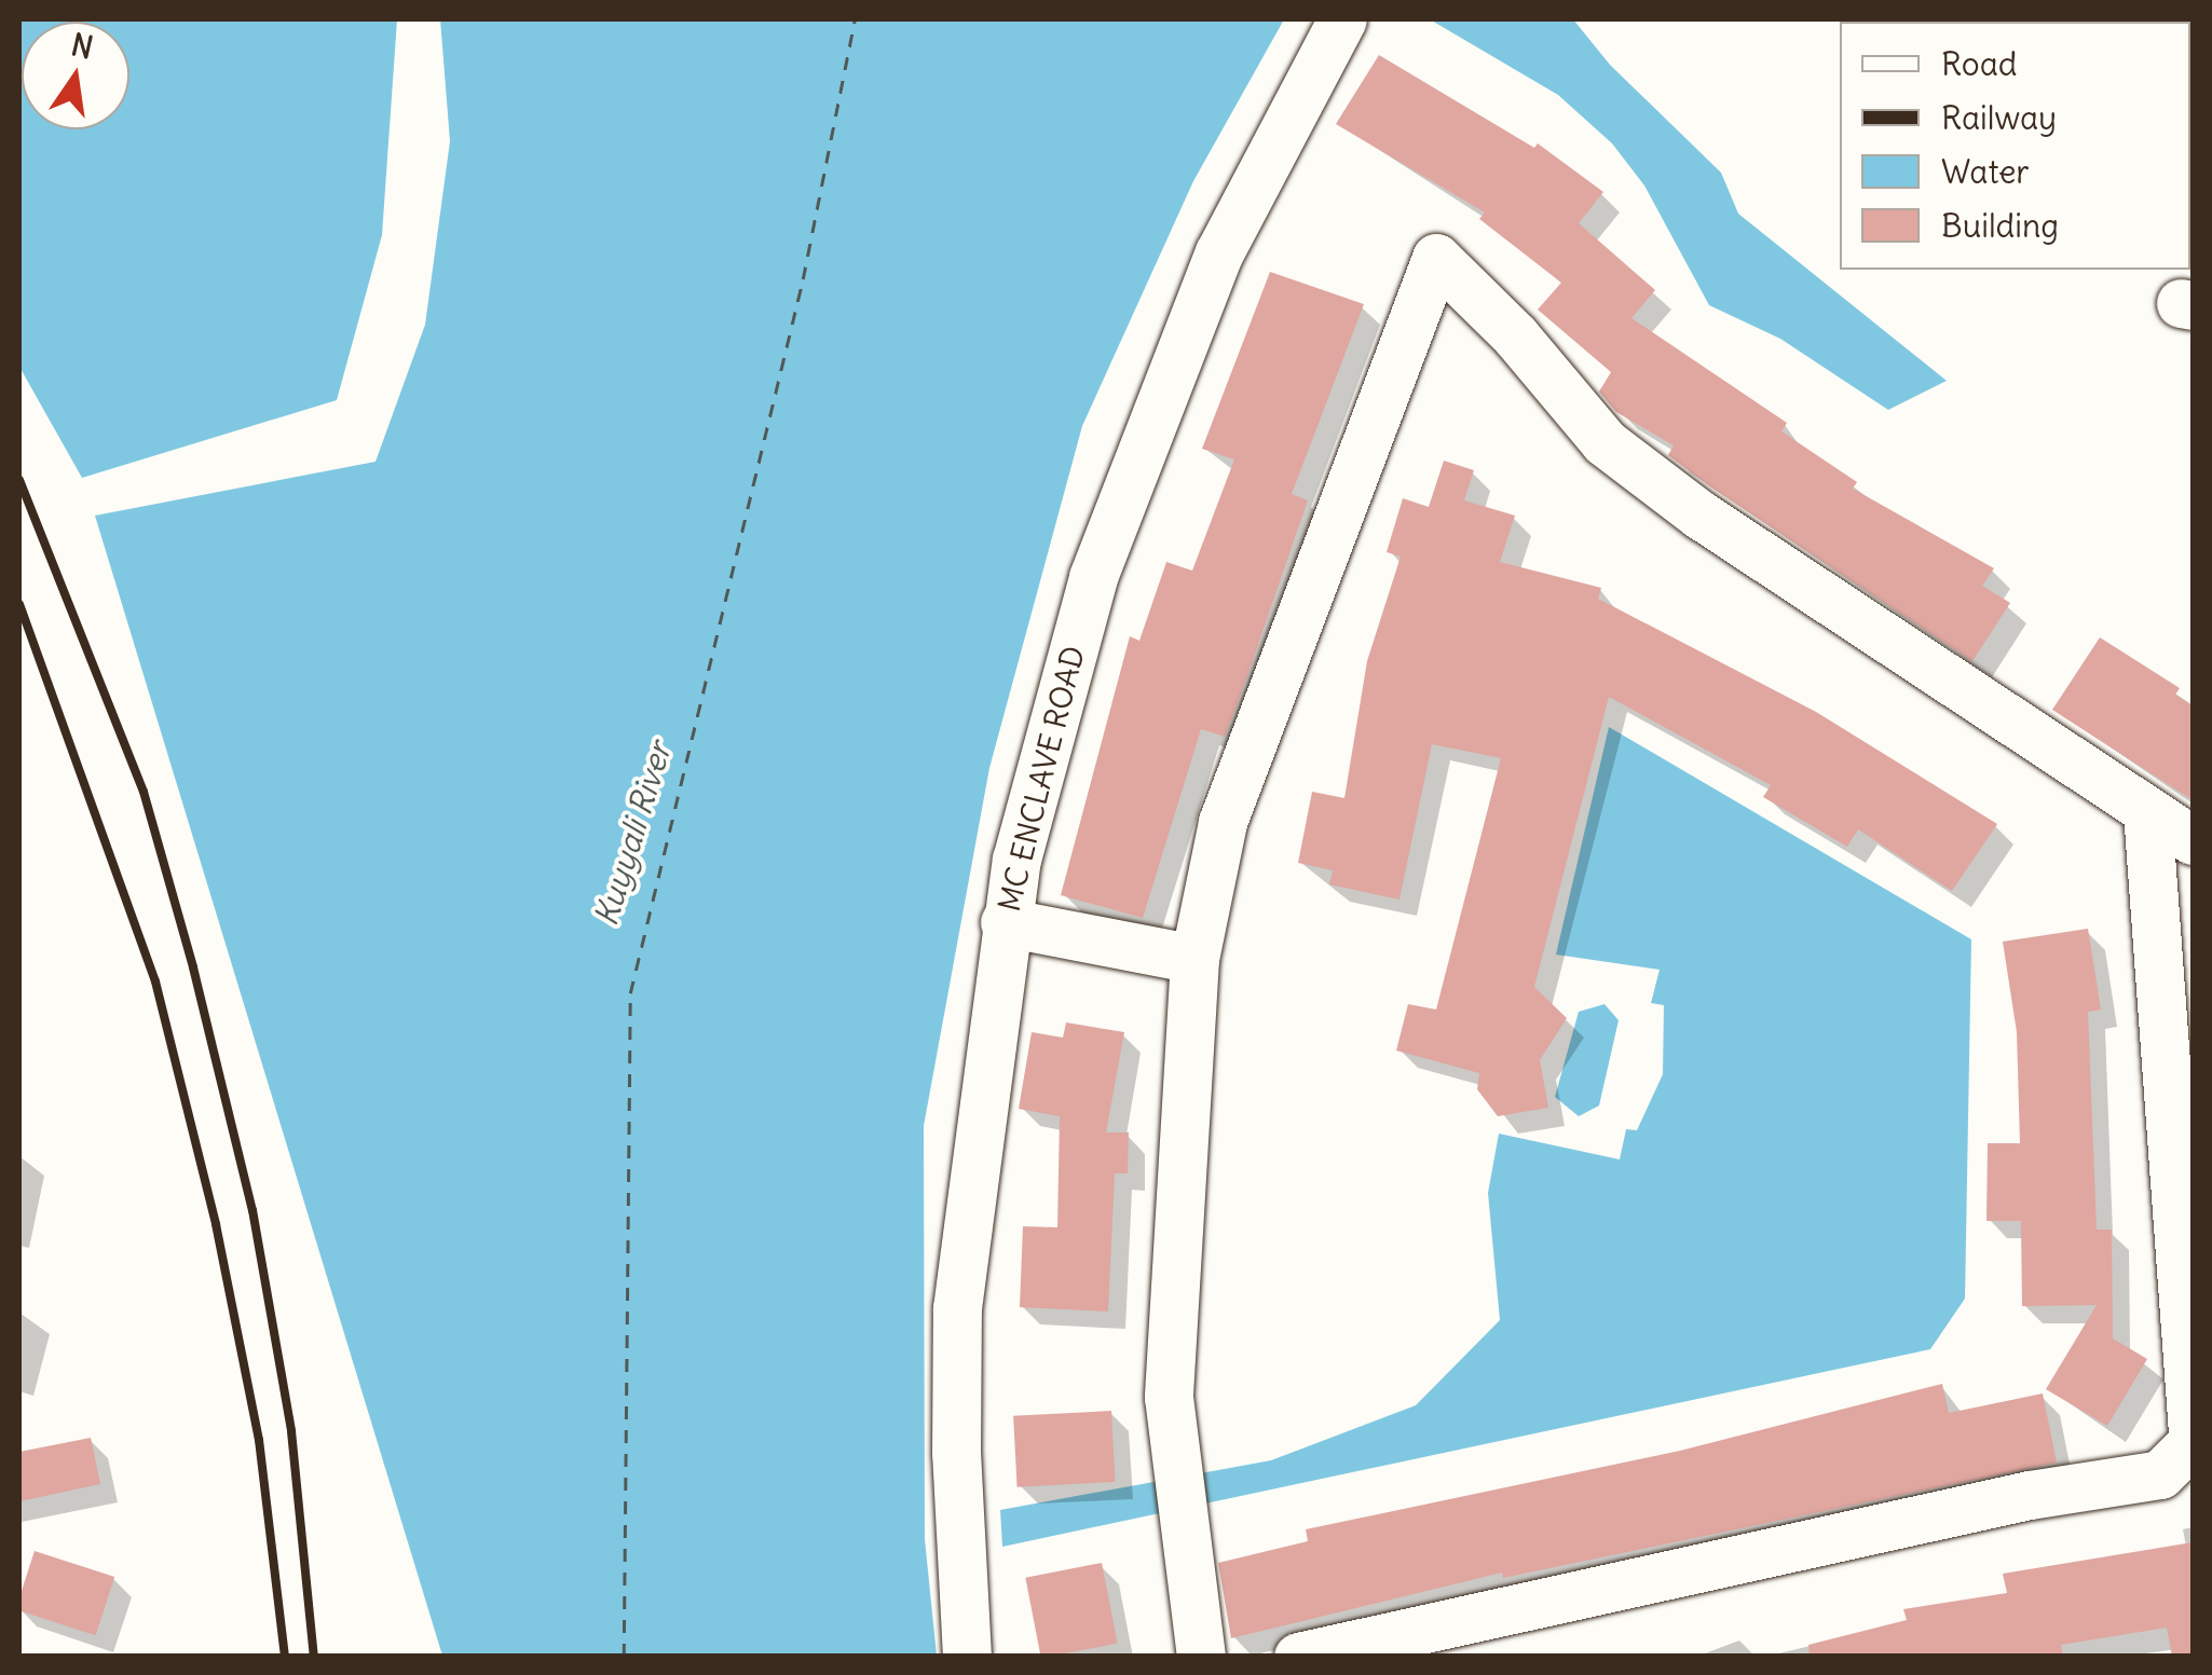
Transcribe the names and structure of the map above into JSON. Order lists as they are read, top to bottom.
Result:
{
  "streets": {
    "street": ["MC ENCLAVE ROAD"]
  },
  "water": ["Kuyyali River"],
  "legend": [
    "Road",
    "Railway",
    "Water",
    "Building"
  ],
  "north": "top"
}
